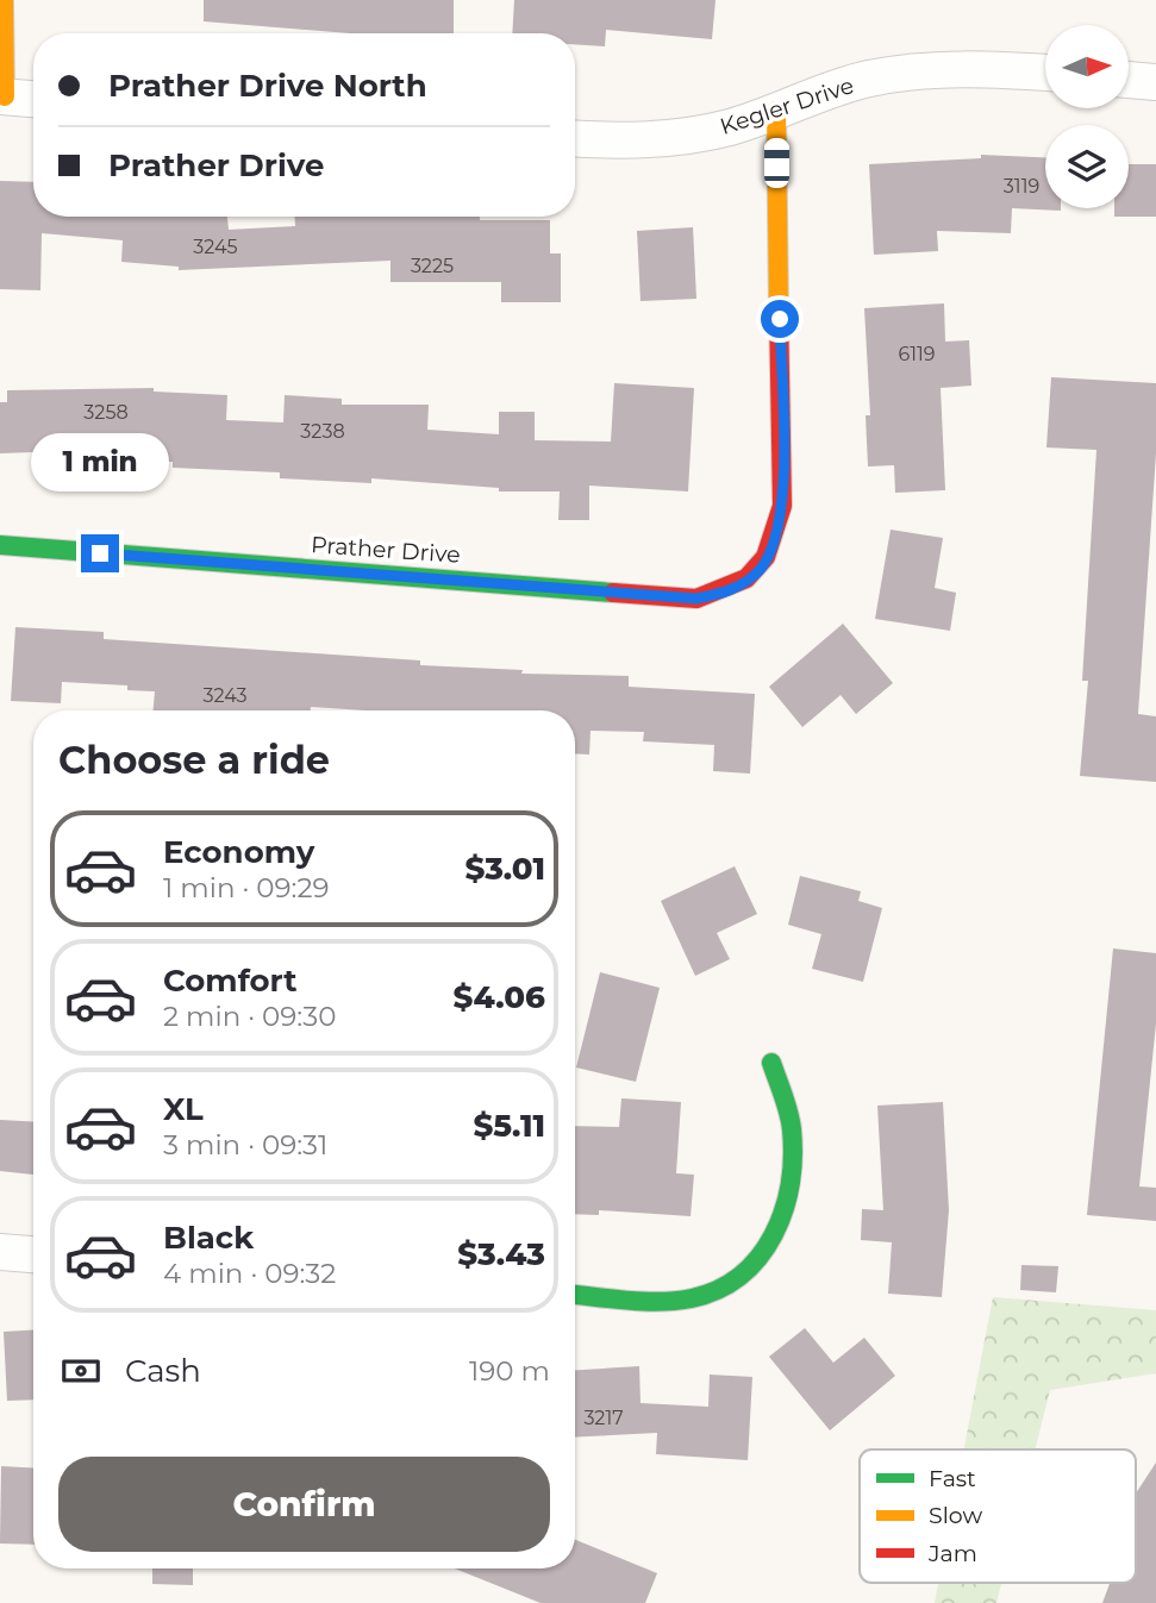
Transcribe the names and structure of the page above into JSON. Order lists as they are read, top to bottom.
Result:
{
  "streets": {
    "street": ["Kegler Drive", "Prather Drive"]
  },
  "crossings": [
    ["Kegler Drive", "Prather Drive"]
  ],
  "house_numbers": [
    "3119",
    "3245",
    "3225",
    "6119",
    "3258",
    "3238",
    "3243",
    "3217"
  ],
  "legend": ["Fast", "Slow", "Jam"],
  "north": "right",
  "page": {
    "banner": ["Prather Drive North", "Prather Drive"],
    "bubble": "1 min",
    "heading": "Choose a ride",
    "list": [
      {
        "name": "Economy",
        "note": "1 min · 09:29",
        "value": "$3.01"
      },
      {
        "name": "Comfort",
        "note": "2 min · 09:30",
        "value": "$4.06"
      },
      {
        "name": "XL",
        "note": "3 min · 09:31",
        "value": "$5.11"
      },
      {
        "name": "Black",
        "note": "4 min · 09:32",
        "value": "$3.43"
      }
    ],
    "pay": ["Cash", "190 m"],
    "buttons": "Confirm"
  }
}
